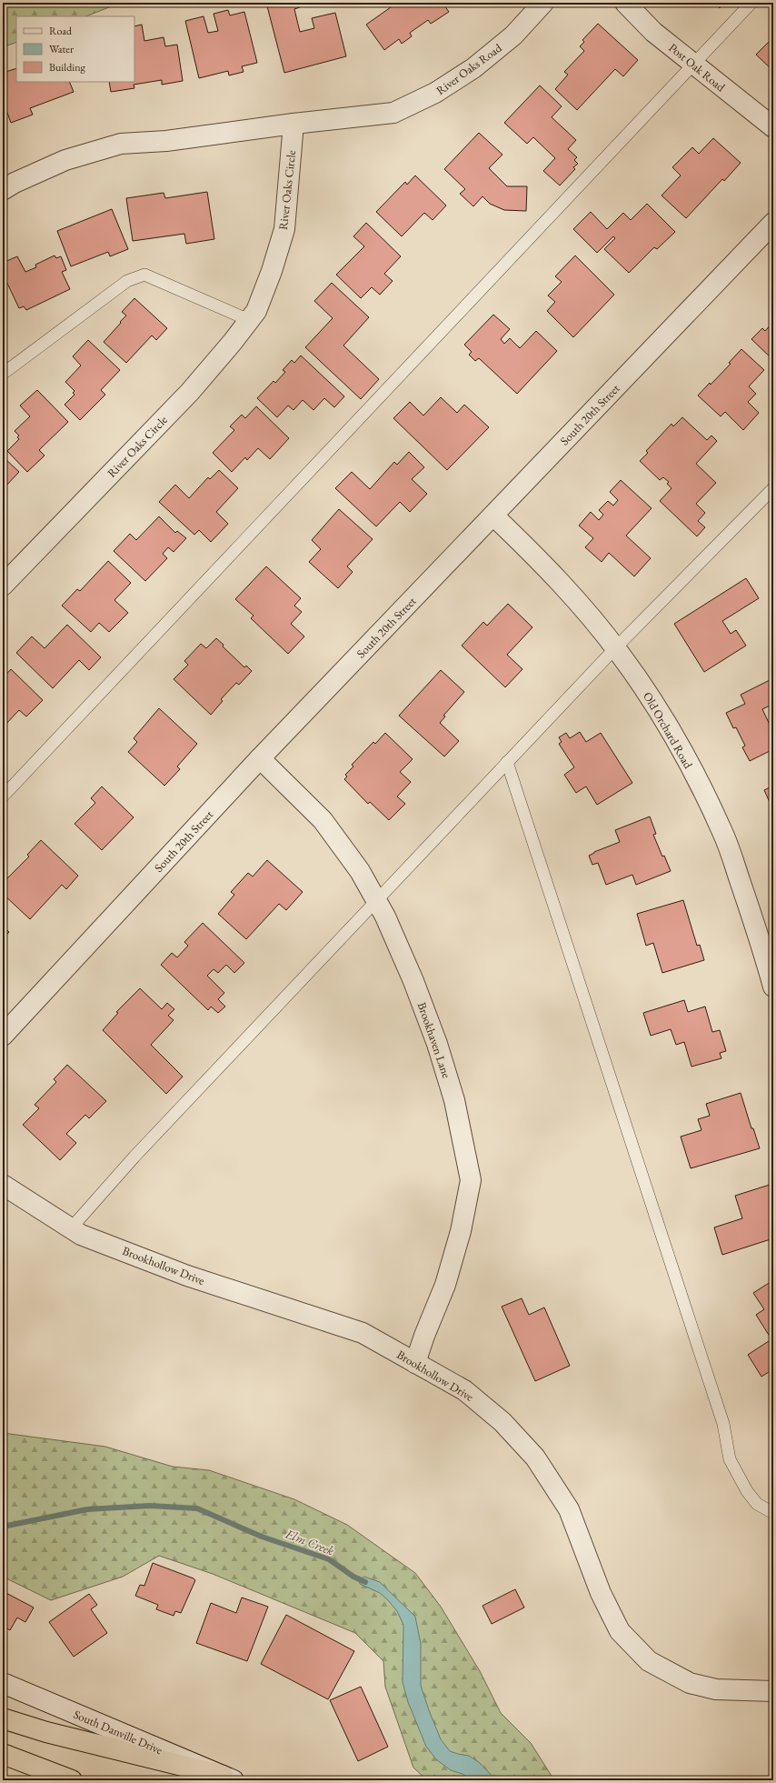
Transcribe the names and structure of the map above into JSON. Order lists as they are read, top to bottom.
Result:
{
  "streets": {
    "street": [
      "Post Oak Road",
      "River Oaks Road",
      "River Oaks Circle",
      "South 20th Street",
      "Old Orchard Road",
      "Brookhaven Lane",
      "Brookhollow Drive",
      "South Danville Drive"
    ]
  },
  "crossings": [
    ["River Oaks Road", "River Oaks Circle"],
    ["South 20th Street", "Old Orchard Road"],
    ["South 20th Street", "Brookhaven Lane"],
    ["Brookhaven Lane", "Brookhollow Drive"]
  ],
  "water": ["Elm Creek"],
  "legend": ["Road", "Water", "Building"]
}
